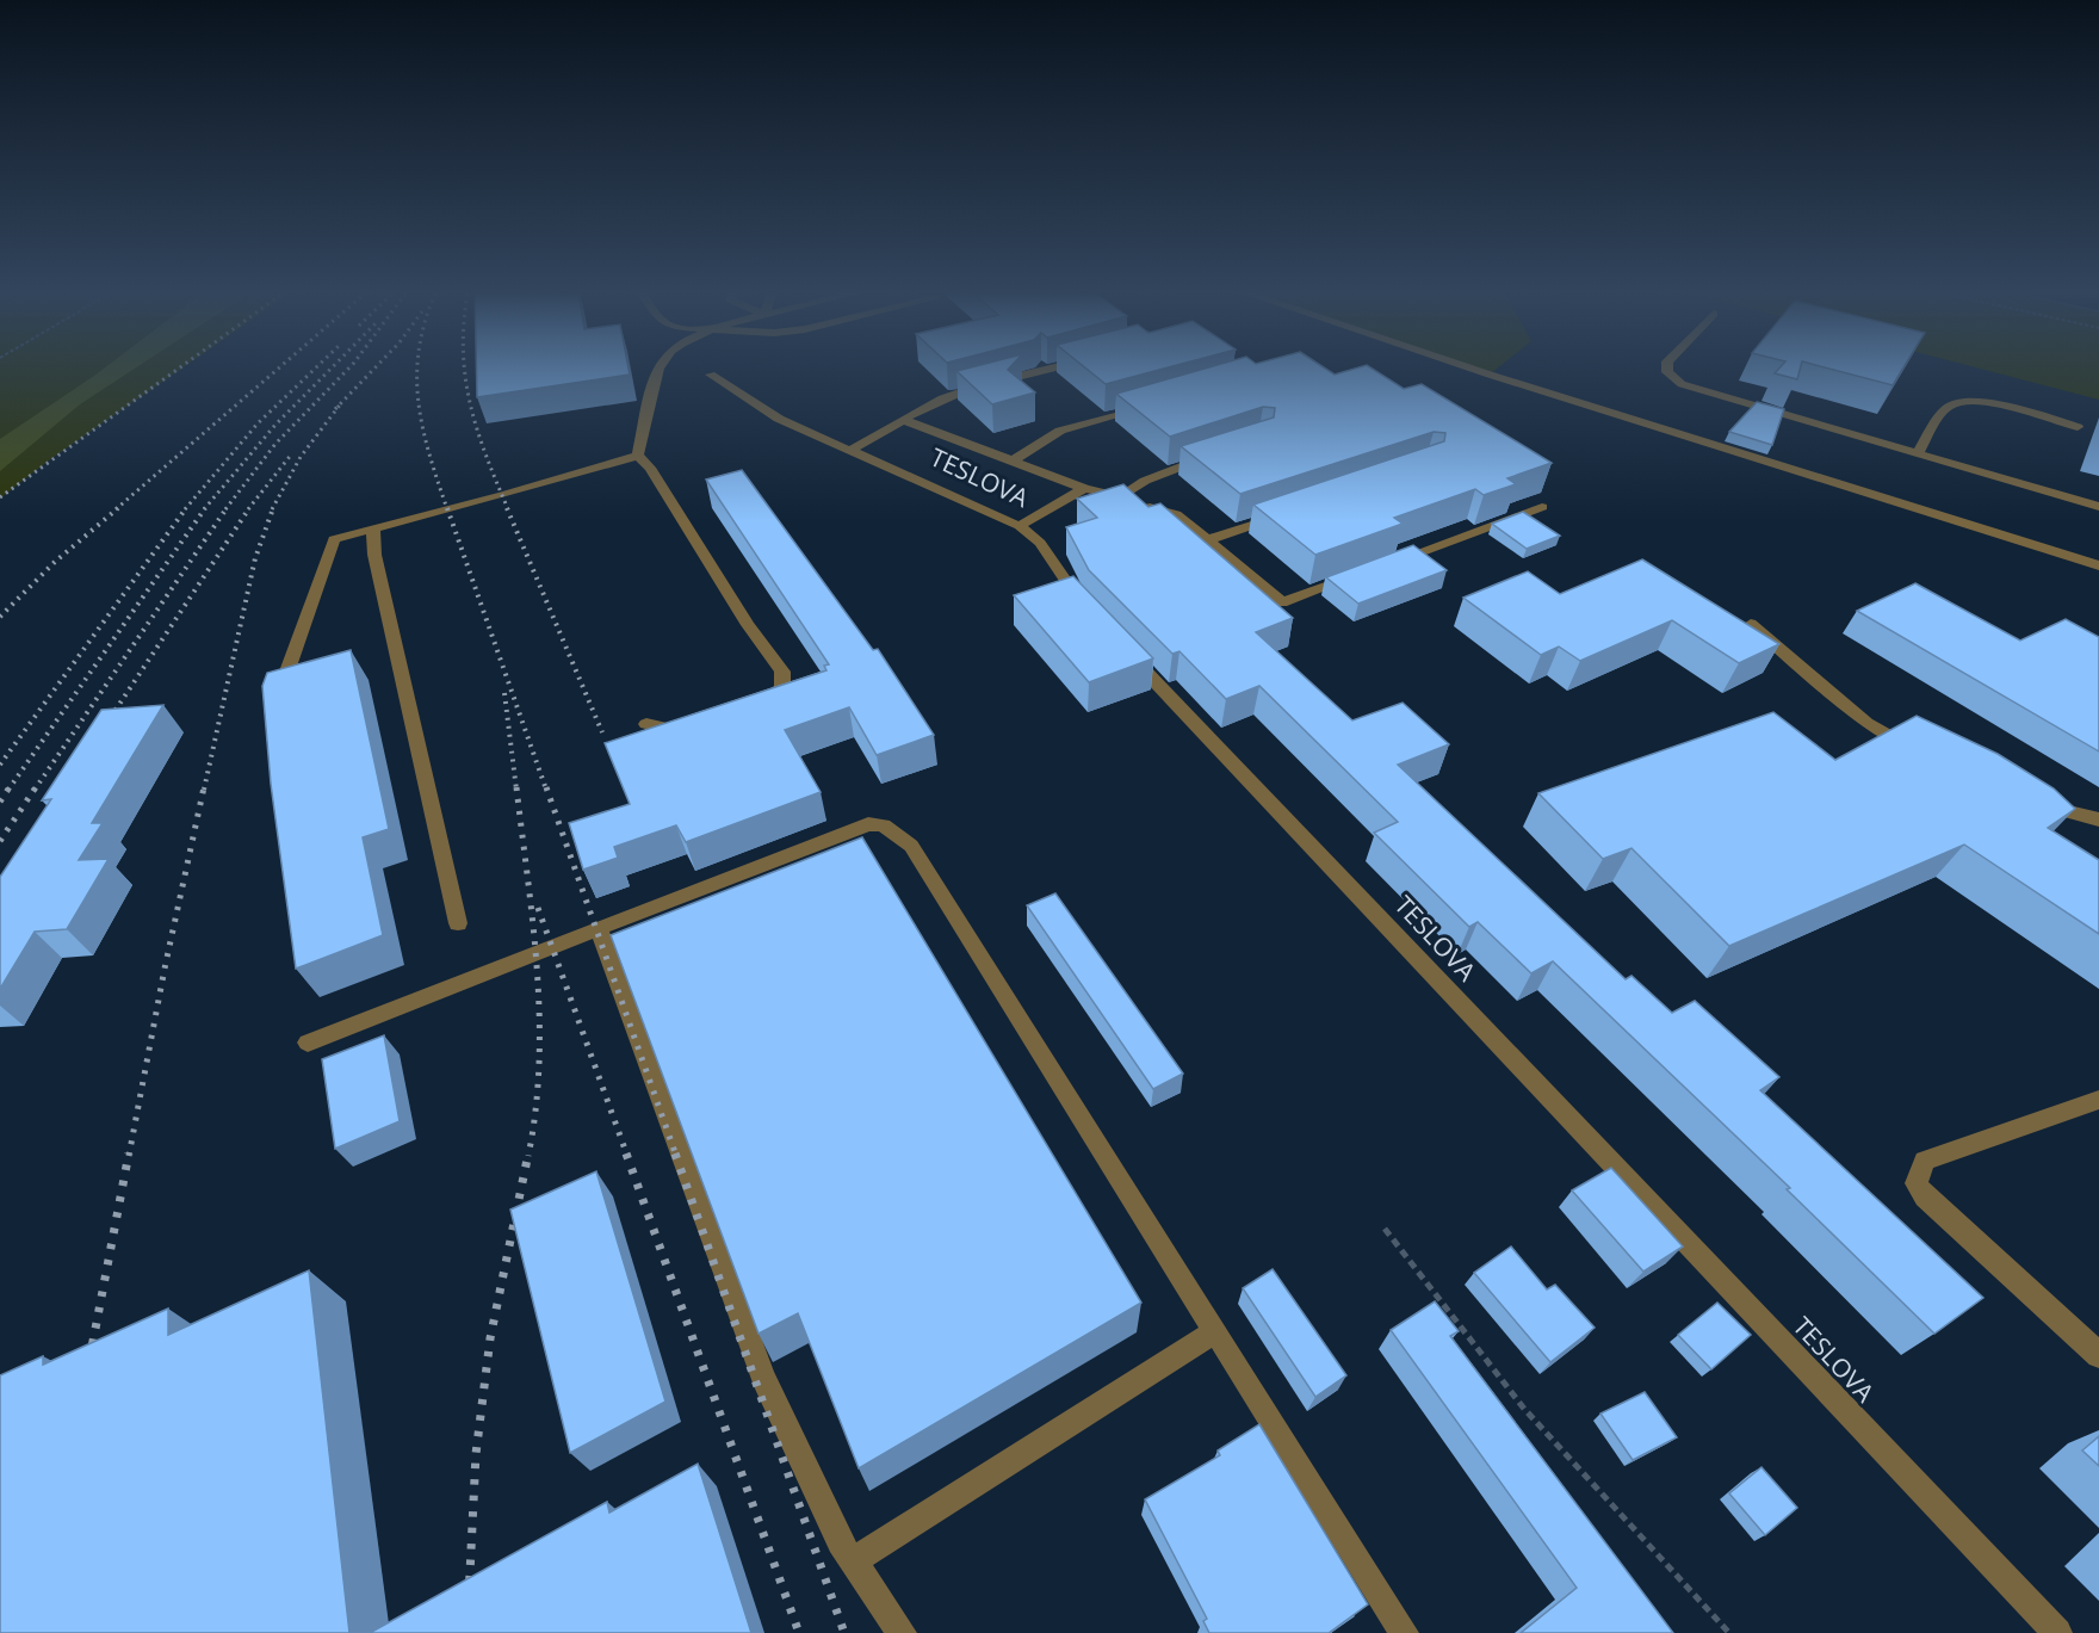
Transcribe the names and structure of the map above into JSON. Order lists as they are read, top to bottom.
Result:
{
  "streets": {
    "lane": ["TESLOVA"]
  }
}
